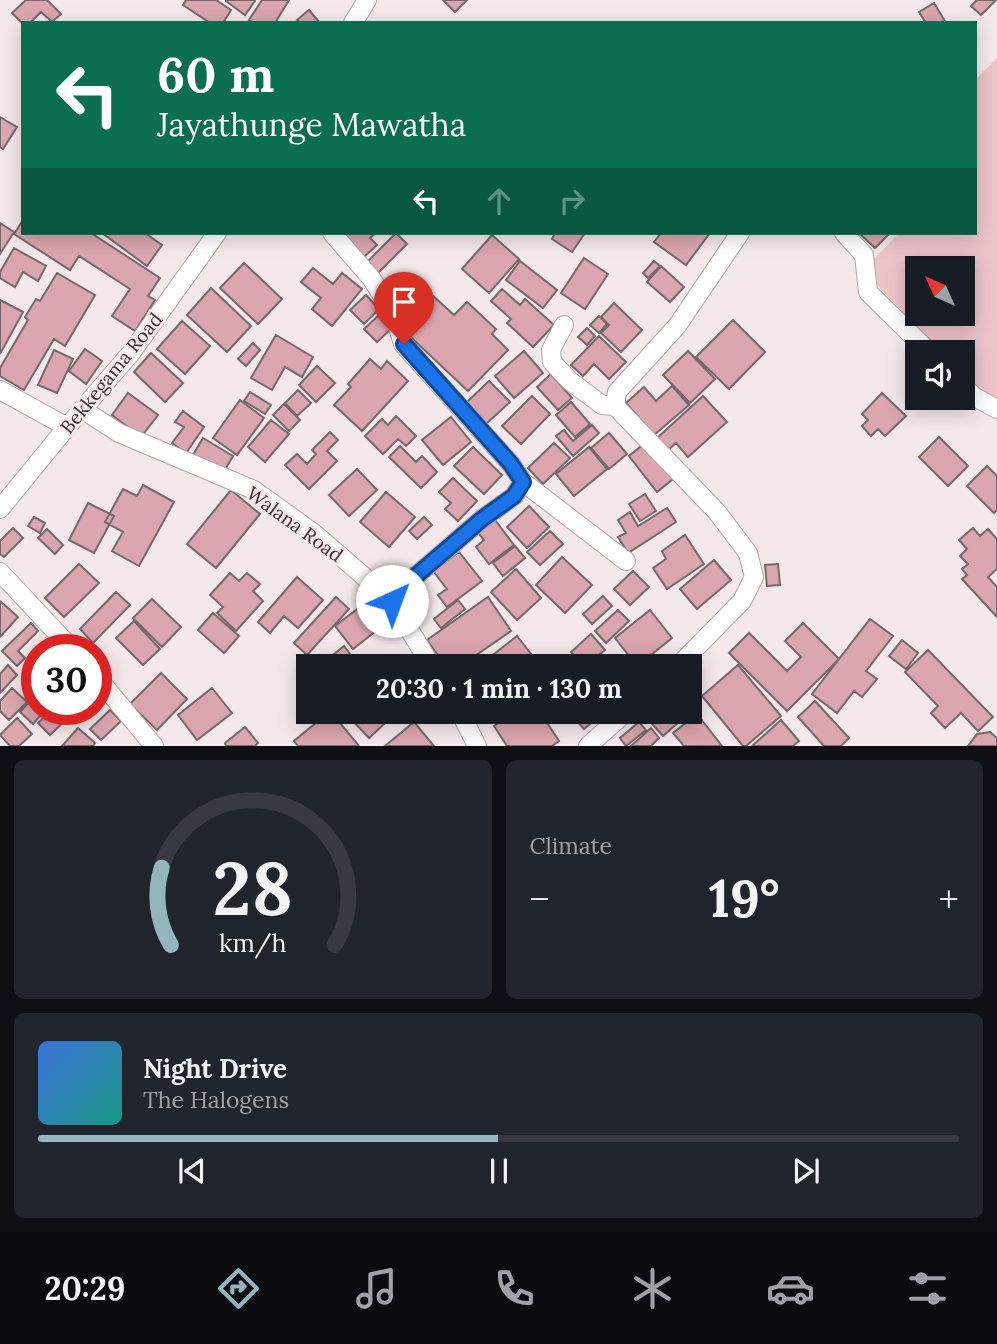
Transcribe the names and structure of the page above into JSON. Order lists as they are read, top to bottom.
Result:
{
  "streets": {
    "street": ["Bekkegama Road", "Walana Road"]
  },
  "crossings": [
    ["Bekkegama Road", "Walana Road"]
  ],
  "north": "top left",
  "page": {
    "turn": ["60 m", "Jayathunge Mawatha"],
    "limit": "30",
    "trip": "20:30 · 1 min · 130 m",
    "tile": "Climate",
    "heat": ["−", "19°", "+"],
    "song": ["Night Drive", "The Halogens"],
    "tabs": "20:29",
    "gauge": ["28", "km/h"]
  }
}
